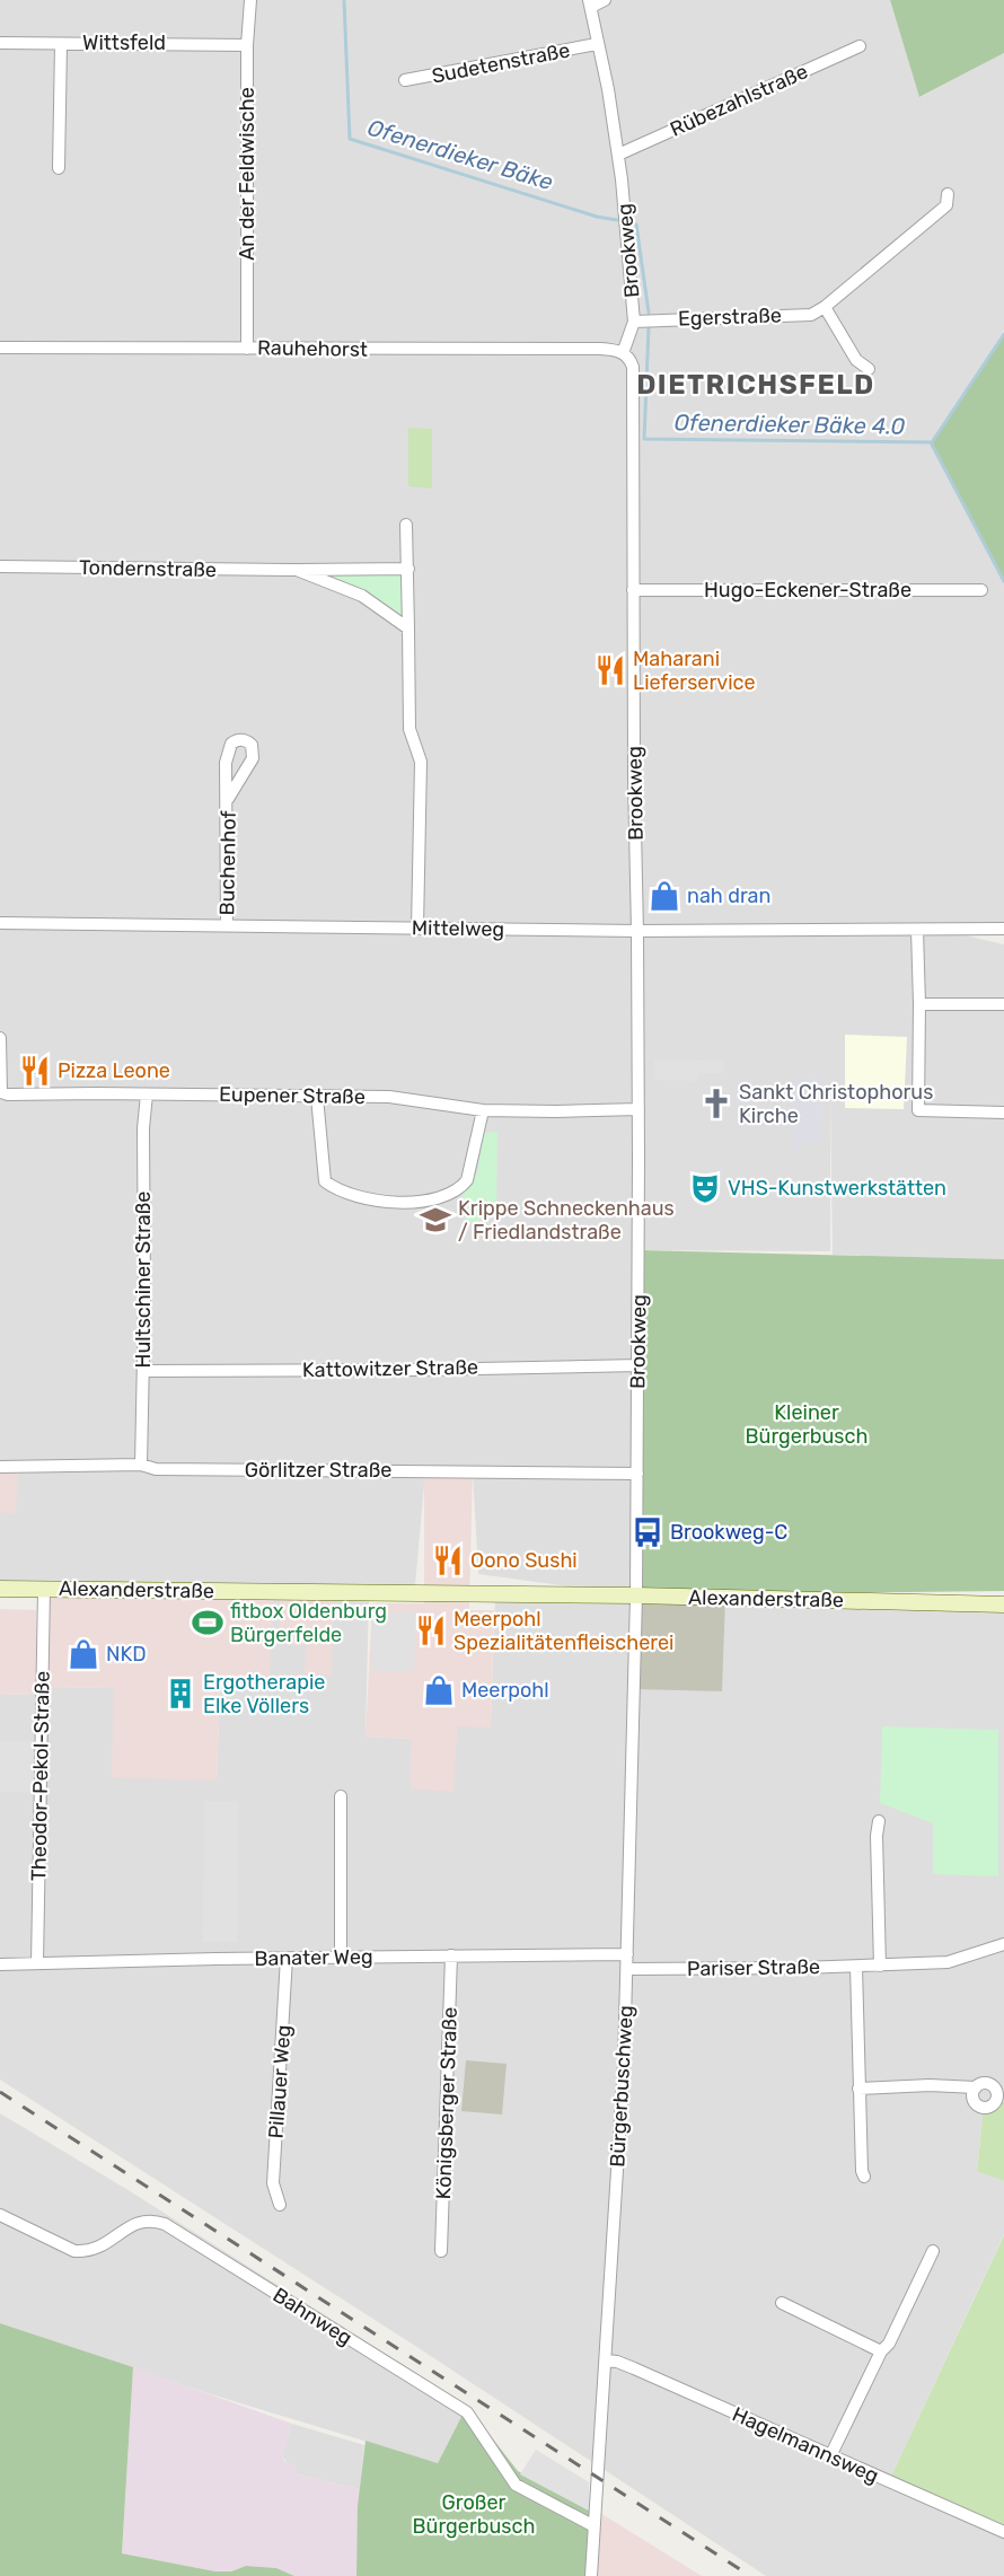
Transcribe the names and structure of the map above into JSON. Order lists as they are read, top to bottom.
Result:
{
  "streets": {
    "main road": ["Alexanderstraße"],
    "street": [
      "Wittsfeld",
      "Sudetenstraße",
      "Rübezahlstraße",
      "An der Feldwische",
      "Brookweg",
      "Egerstraße",
      "Rauhehorst",
      "Tondernstraße",
      "Hugo-Eckener-Straße",
      "Buchenhof",
      "Mittelweg",
      "Eupener Straße",
      "Hultschiner Straße",
      "Kattowitzer Straße",
      "Görlitzer Straße",
      "Theodor-Pekol-Straße",
      "Banater Weg",
      "Pariser Straße",
      "Pillauer Weg",
      "Bürgerbuschweg",
      "Königsberger Straße",
      "Bahnweg",
      "Hagelmannsweg"
    ]
  },
  "crossings": [
    ["Wittsfeld", "An der Feldwische"],
    ["Sudetenstraße", "Brookweg"],
    ["Rübezahlstraße", "Brookweg"],
    ["An der Feldwische", "Rauhehorst"],
    ["Brookweg", "Egerstraße"],
    ["Brookweg", "Rauhehorst"],
    ["Brookweg", "Hugo-Eckener-Straße"],
    ["Brookweg", "Mittelweg"],
    ["Brookweg", "Eupener Straße"],
    ["Brookweg", "Kattowitzer Straße"],
    ["Brookweg", "Görlitzer Straße"],
    ["Brookweg", "Alexanderstraße"],
    ["Brookweg", "Bürgerbuschweg"],
    ["Buchenhof", "Mittelweg"],
    ["Eupener Straße", "Hultschiner Straße"],
    ["Hultschiner Straße", "Kattowitzer Straße"],
    ["Hultschiner Straße", "Görlitzer Straße"],
    ["Alexanderstraße", "Theodor-Pekol-Straße"],
    ["Alexanderstraße", "Bürgerbuschweg"],
    ["Theodor-Pekol-Straße", "Banater Weg"],
    ["Banater Weg", "Pillauer Weg"],
    ["Banater Weg", "Bürgerbuschweg"],
    ["Banater Weg", "Königsberger Straße"],
    ["Pariser Straße", "Bürgerbuschweg"],
    ["Bürgerbuschweg", "Bahnweg"],
    ["Bürgerbuschweg", "Hagelmannsweg"]
  ],
  "districts": ["DIETRICHSFELD"],
  "water": ["Ofenerdieker Bäke", "Ofenerdieker Bäke 4.0"],
  "parks": ["Kleiner Bürgerbusch", "Großer Bürgerbusch"],
  "places": {
    "restaurant": [
      "Maharani Lieferservice",
      "Pizza Leone",
      "Oono Sushi",
      "Meerpohl Spezialitätenfleischerei"
    ],
    "shop": ["nah dran", "NKD", "Meerpohl"],
    "church": ["Sankt Christophorus Kirche"],
    "theatre": ["VHS-Kunstwerkstätten"],
    "school or university": ["Krippe Schneckenhaus / Friedlandstraße"],
    "bus stop": ["Brookweg-C"],
    "sports": ["fitbox Oldenburg Bürgerfelde"],
    "building": ["Ergotherapie Elke Völlers"]
  }
}
